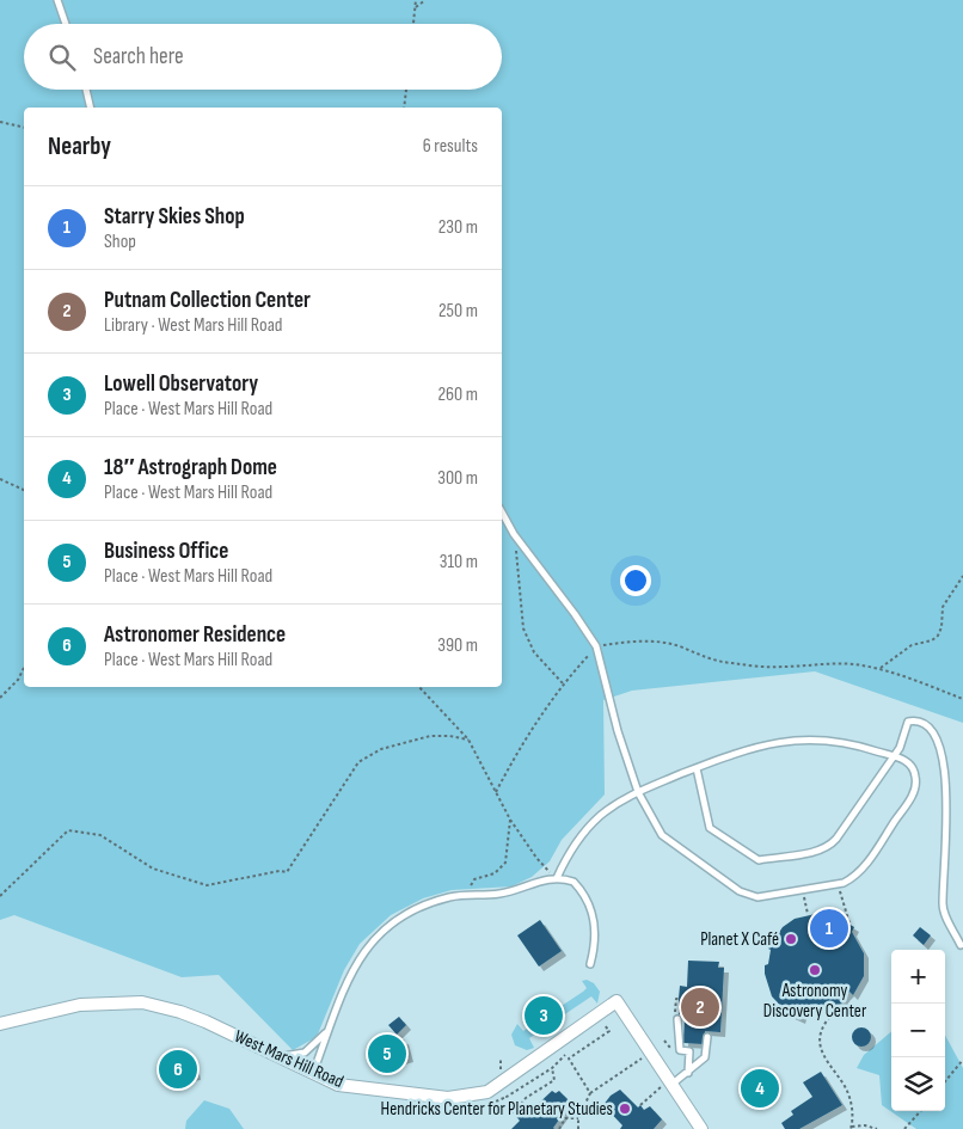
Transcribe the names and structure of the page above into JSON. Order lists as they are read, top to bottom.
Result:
{
  "streets": {
    "street": ["West Mars Hill Road"]
  },
  "places": ["Planet X Café", "Astronomy Discovery Center", "Hendricks Center for Planetary Studies"],
  "page": {
    "search": "Search here",
    "heading": ["Nearby", "6 results"],
    "list": [
      {
        "mark": "1",
        "name": "Starry Skies Shop",
        "note": "Shop",
        "value": "230 m"
      },
      {
        "mark": "2",
        "name": "Putnam Collection Center",
        "note": "Library · West Mars Hill Road",
        "value": "250 m"
      },
      {
        "mark": "3",
        "name": "Lowell Observatory",
        "note": "Place · West Mars Hill Road",
        "value": "260 m"
      },
      {
        "mark": "4",
        "name": "18″ Astrograph Dome",
        "note": "Place · West Mars Hill Road",
        "value": "300 m"
      },
      {
        "mark": "5",
        "name": "Business Office",
        "note": "Place · West Mars Hill Road",
        "value": "310 m"
      },
      {
        "mark": "6",
        "name": "Astronomer Residence",
        "note": "Place · West Mars Hill Road",
        "value": "390 m"
      }
    ],
    "pins": [
      "1",
      "2",
      "3",
      "5",
      "6",
      "4"
    ],
    "map_buttons": ["+", "−"]
  }
}
